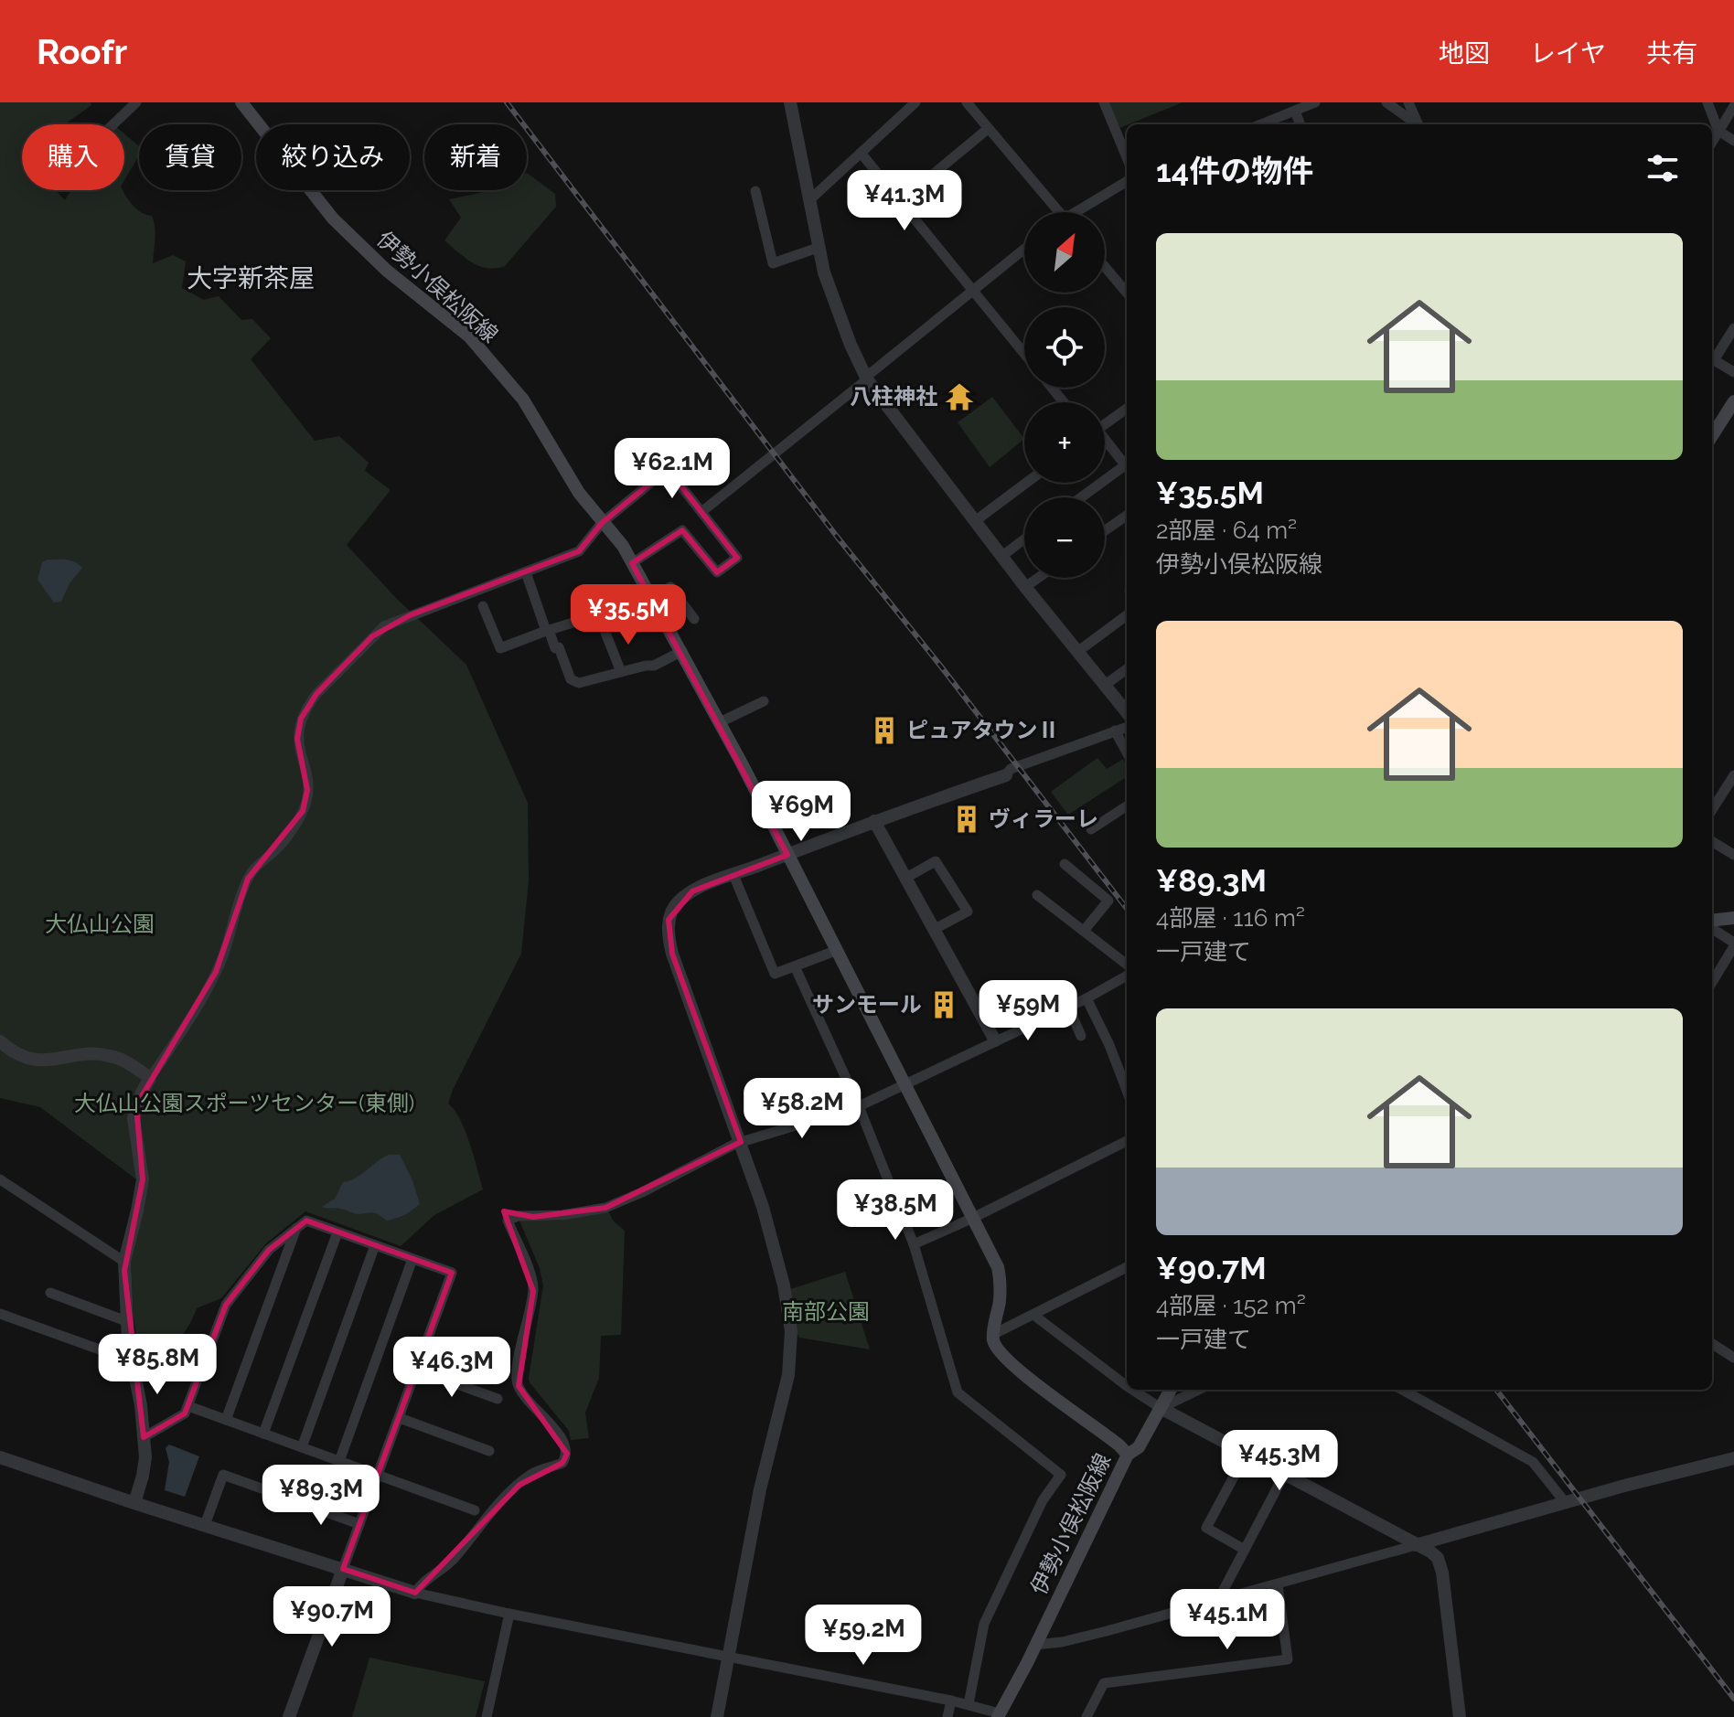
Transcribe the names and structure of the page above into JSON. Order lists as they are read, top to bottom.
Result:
{
  "streets": {
    "main road": ["伊勢小俣松阪線"]
  },
  "districts": ["大字新茶屋"],
  "parks": ["大仏山公園", "大仏山公園スポーツセンター(東側)", "南部公園"],
  "places": {
    "temple": ["八柱神社"],
    "building": ["ピュアタウンⅡ", "ヴィラーレ", "サンモール"]
  },
  "north": "top right",
  "page": {
    "header": "Roofr",
    "nav": ["地図", "レイヤ", "共有"],
    "chip": [
      "購入",
      "賃貸",
      "絞り込み",
      "新着"
    ],
    "heading": "14件の物件",
    "price": [
      "¥41.3M",
      "¥62.1M",
      "¥35.5M",
      "¥69M",
      "¥59M",
      "¥58.2M",
      "¥38.5M",
      "¥85.8M",
      "¥46.3M",
      "¥45.3M",
      "¥89.3M",
      "¥90.7M",
      "¥45.1M",
      "¥59.2M"
    ],
    "map_buttons": ["+", "−"],
    "list": [
      {
        "name": "¥35.5M",
        "note": "2部屋 · 64 m² · 伊勢小俣松阪線"
      },
      {
        "name": "¥89.3M",
        "note": "4部屋 · 116 m² · 一戸建て"
      },
      {
        "name": "¥90.7M",
        "note": "4部屋 · 152 m² · 一戸建て"
      }
    ]
  }
}
